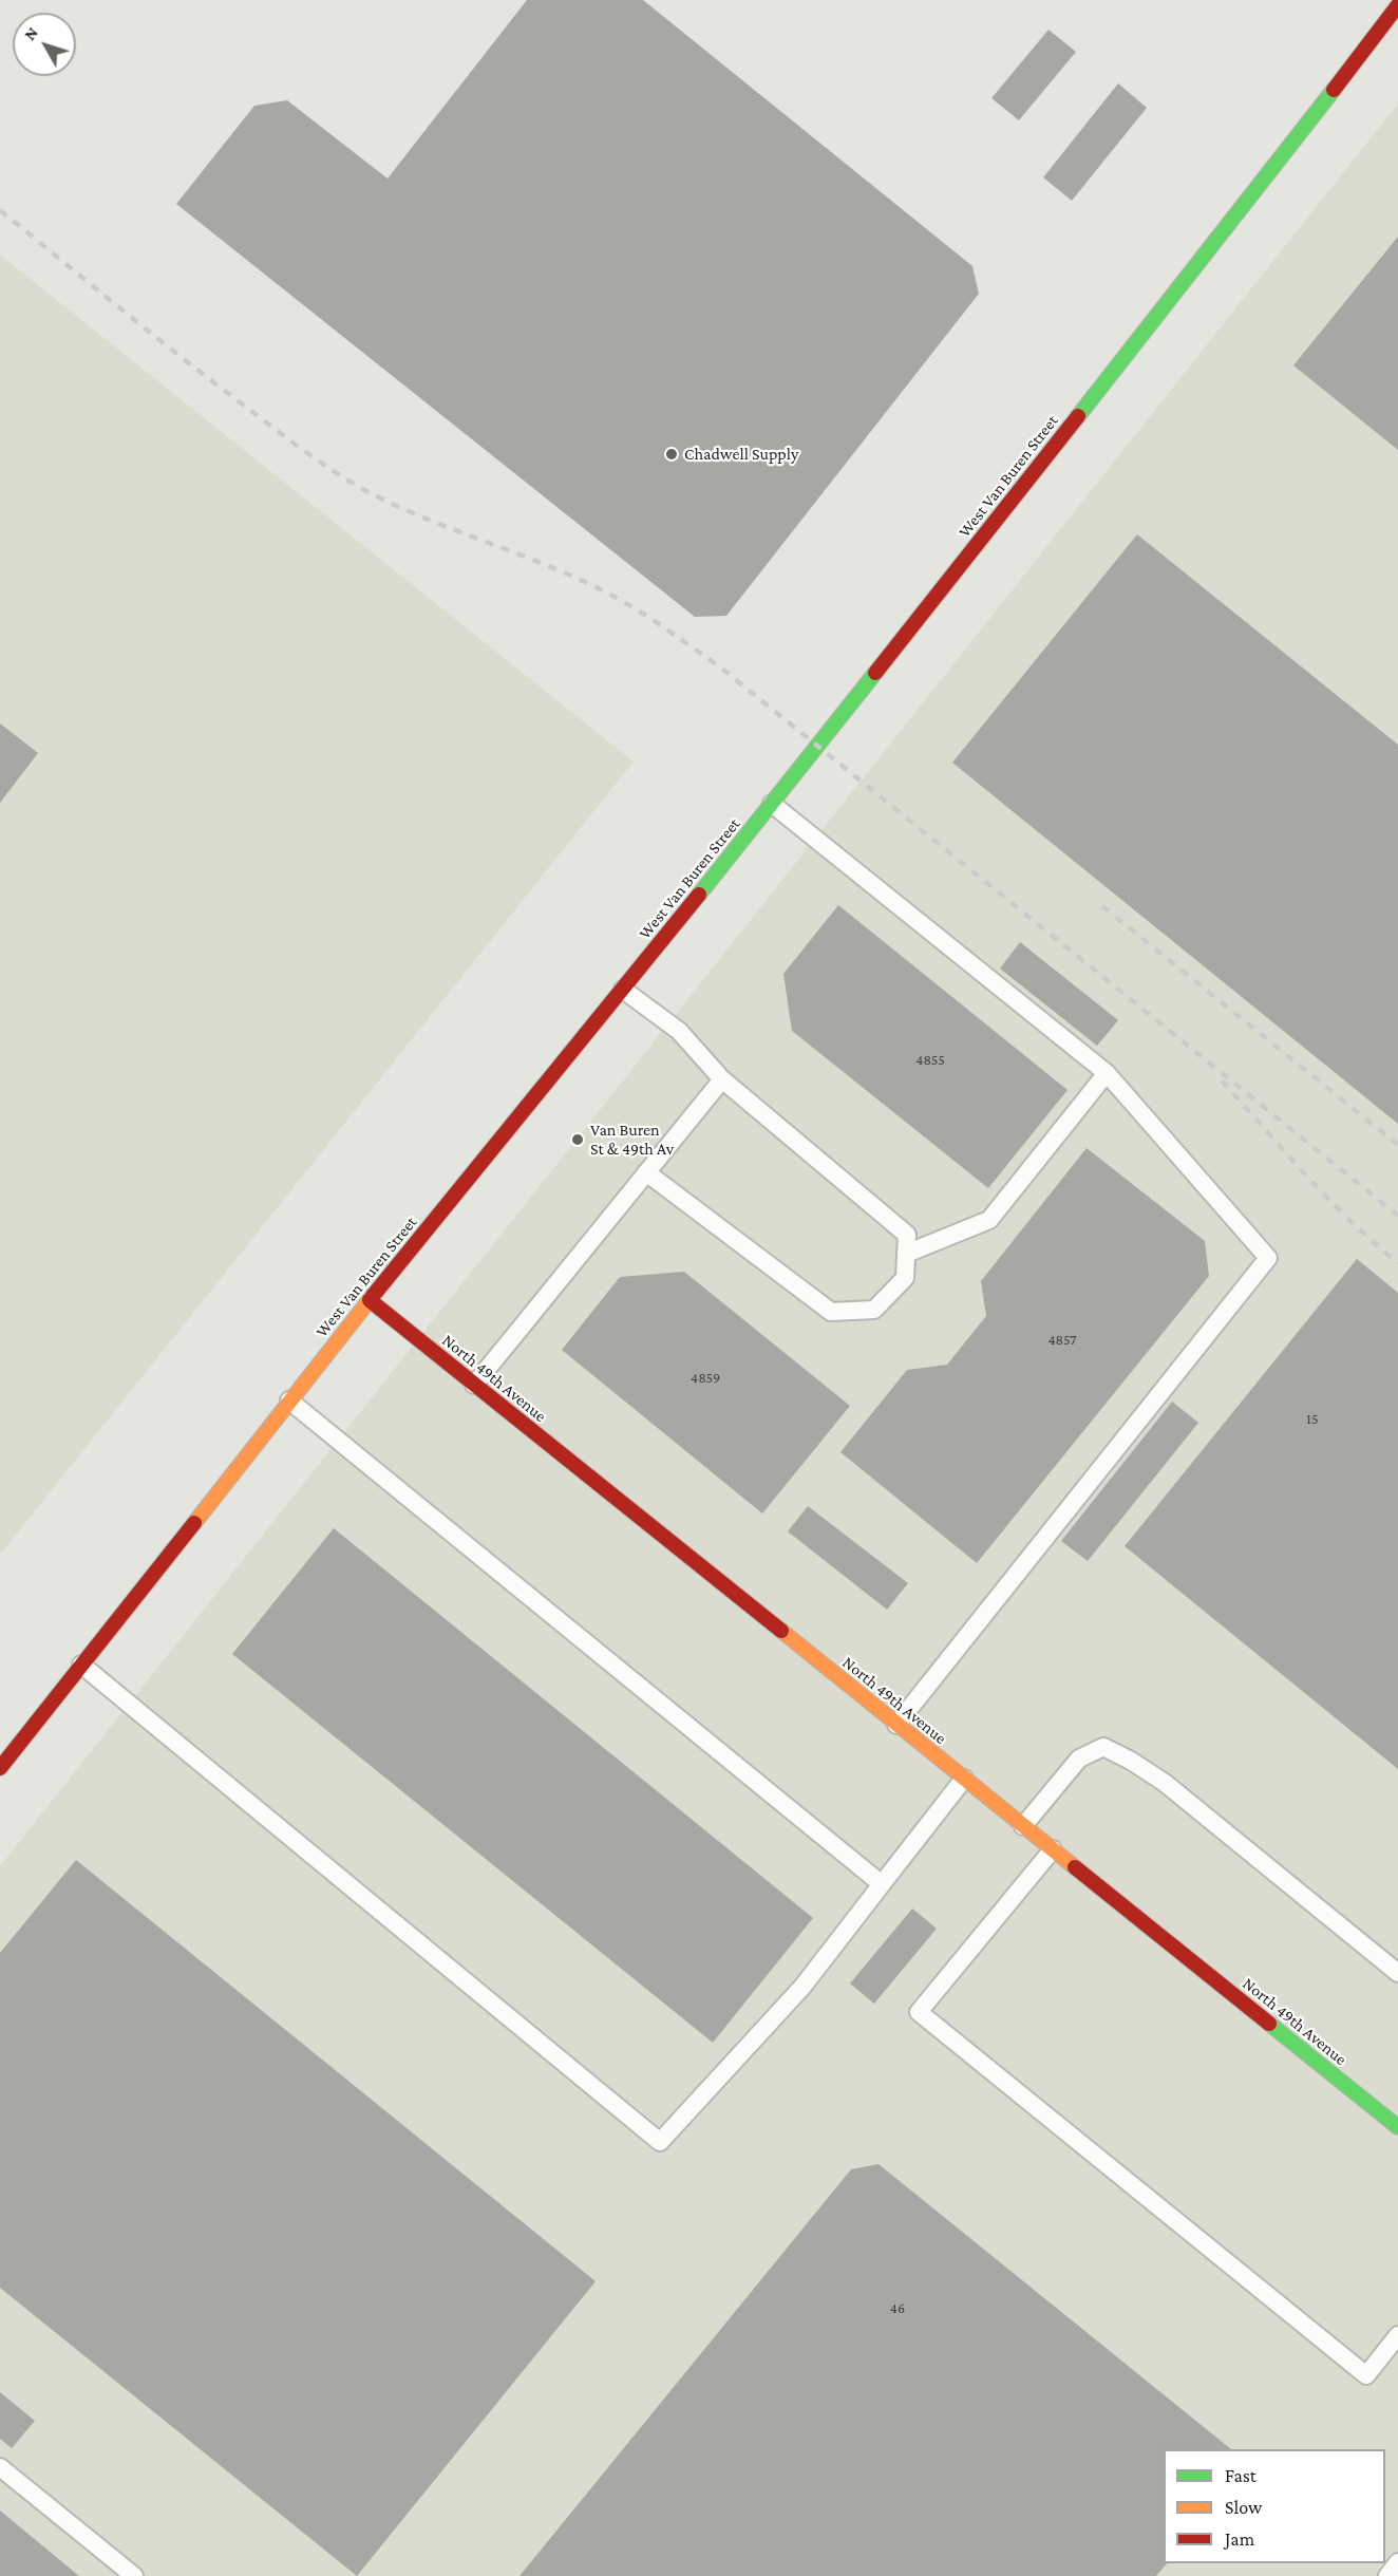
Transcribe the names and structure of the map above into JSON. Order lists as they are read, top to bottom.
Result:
{
  "streets": {
    "main road": ["West Van Buren Street", "North 49th Avenue"]
  },
  "crossings": [
    ["West Van Buren Street", "North 49th Avenue"]
  ],
  "places": ["Chadwell Supply", "Van Buren St & 49th Av"],
  "house_numbers": [
    "4855",
    "4857",
    "4859",
    "15",
    "46"
  ],
  "legend": ["Fast", "Slow", "Jam"],
  "north": "top left"
}
